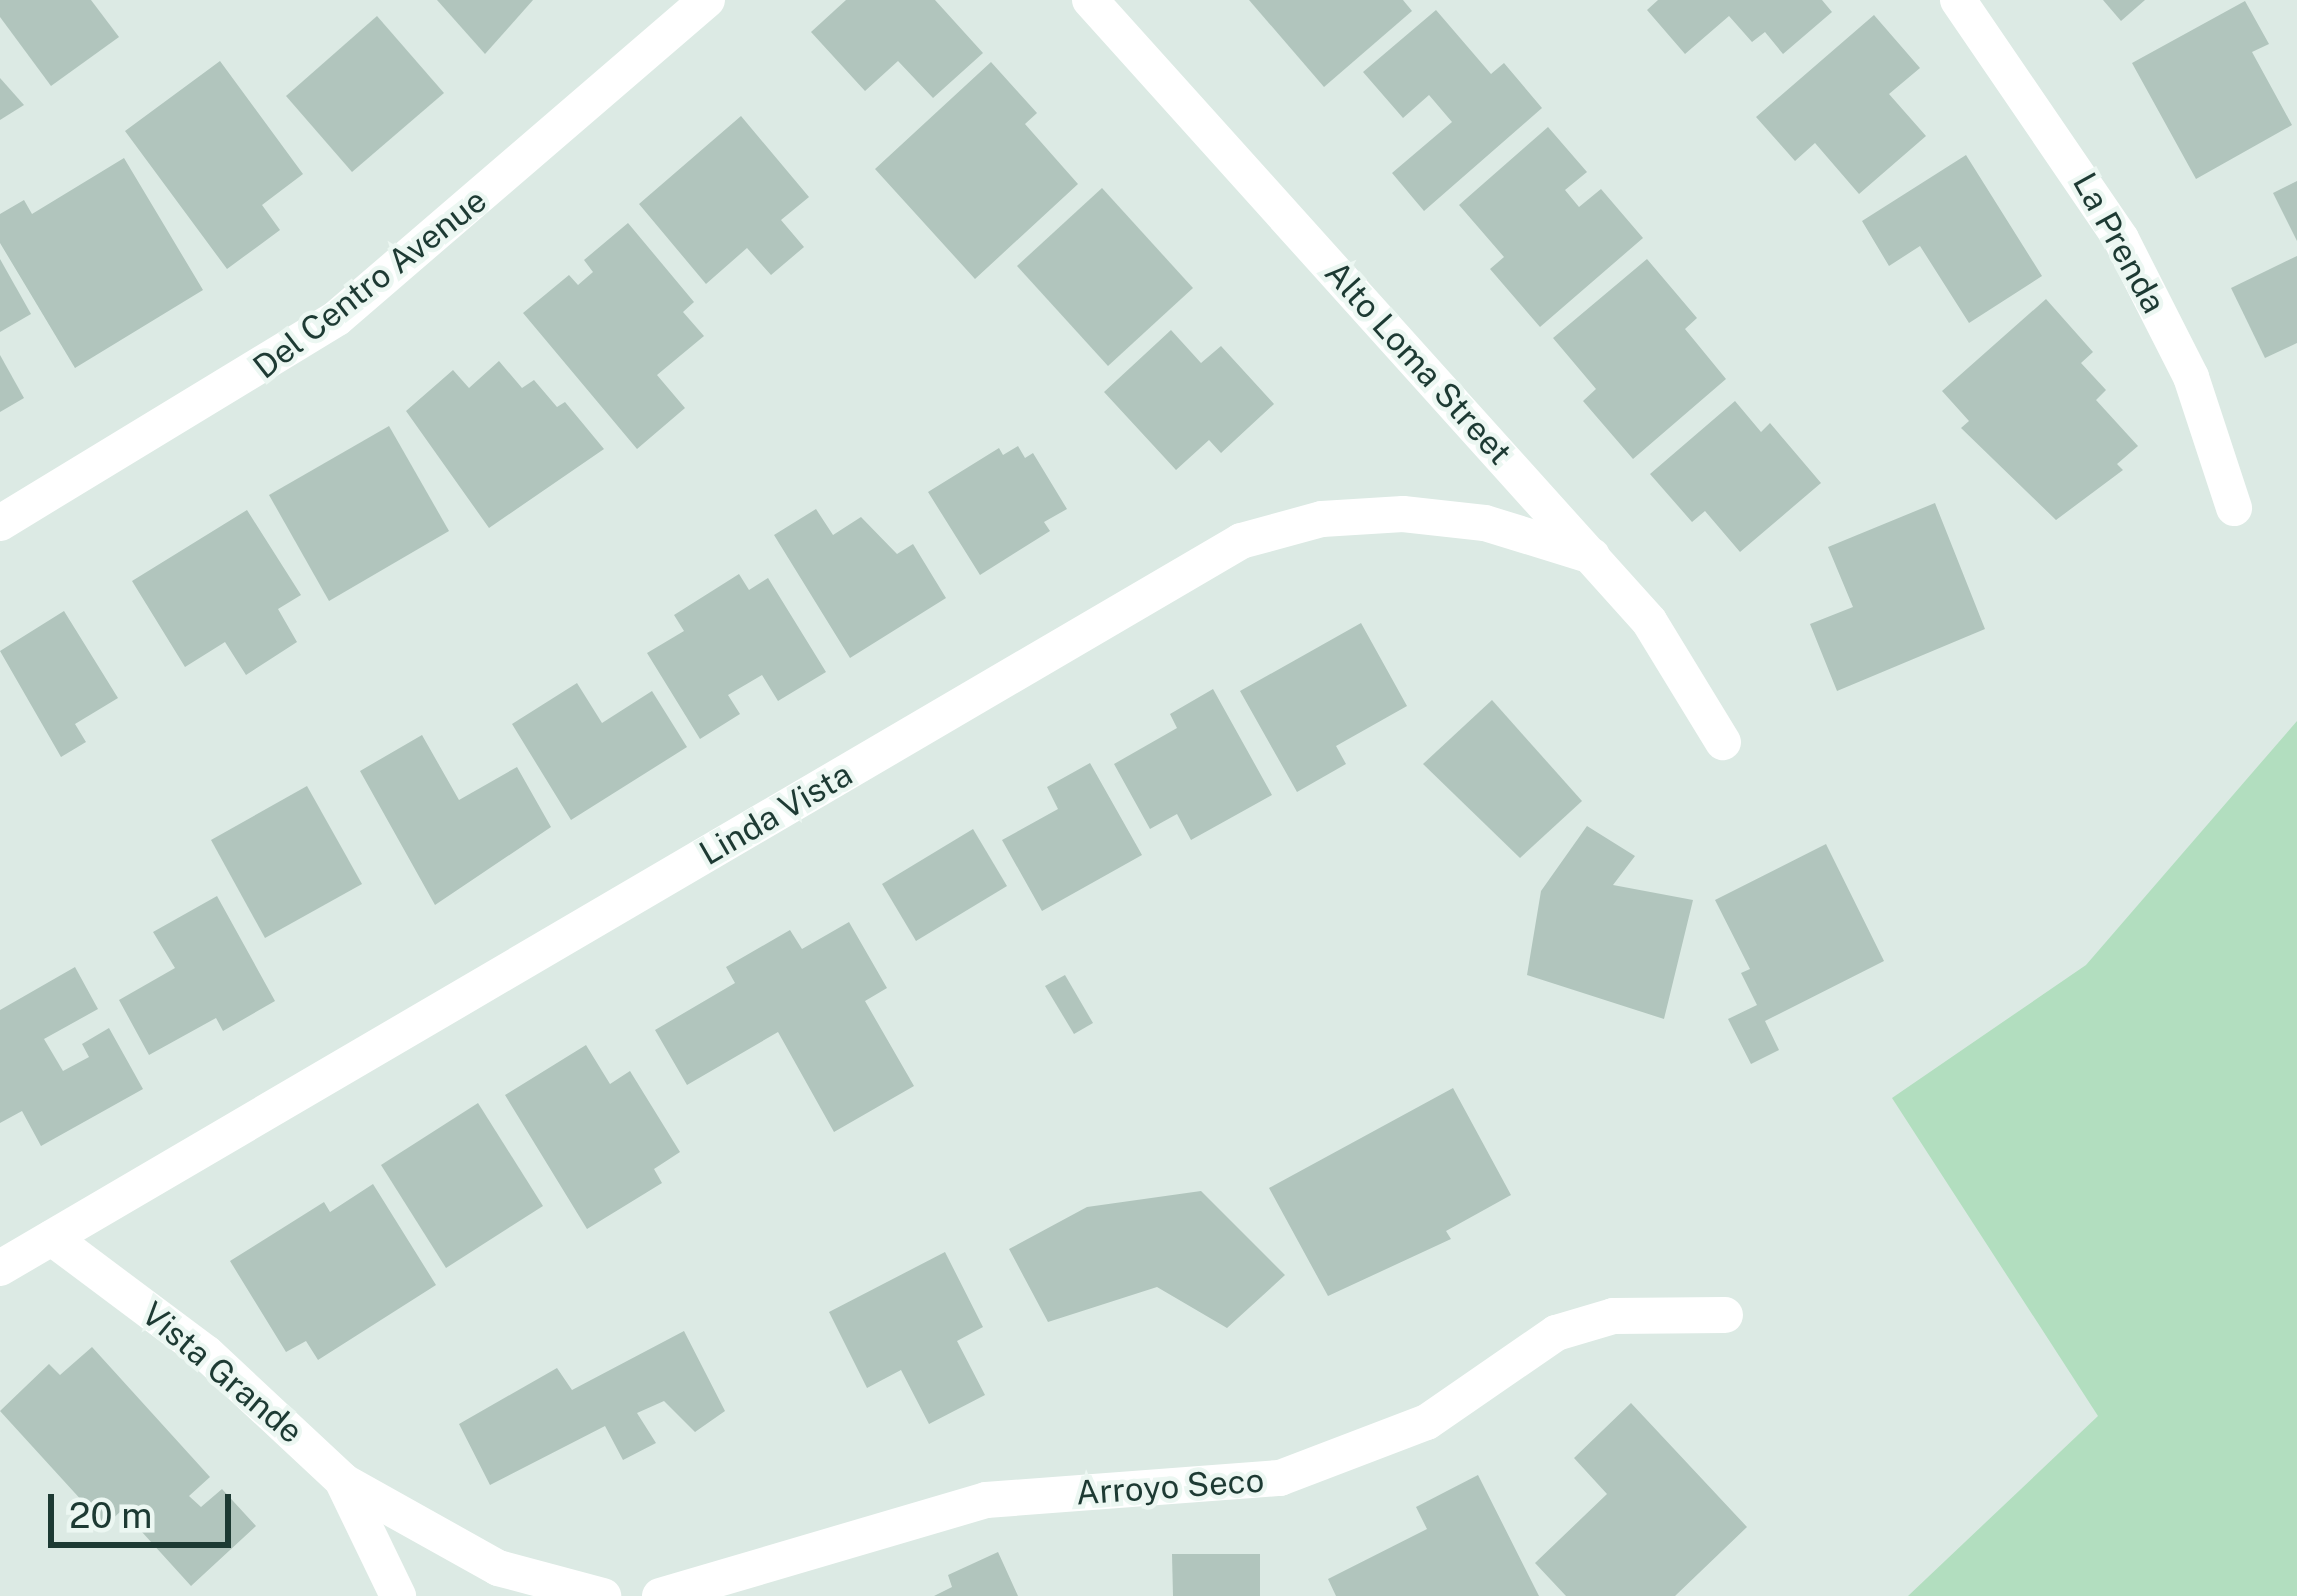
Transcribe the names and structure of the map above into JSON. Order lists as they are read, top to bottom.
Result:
{
  "streets": {
    "street": [
      "La Prenda",
      "Del Centro Avenue",
      "Alto Loma Street",
      "Linda Vista",
      "Vista Grande",
      "Arroyo Seco"
    ]
  },
  "crossings": [
    ["Alto Loma Street", "Linda Vista"],
    ["Linda Vista", "Vista Grande"]
  ],
  "scale_bar": "20 m"
}
